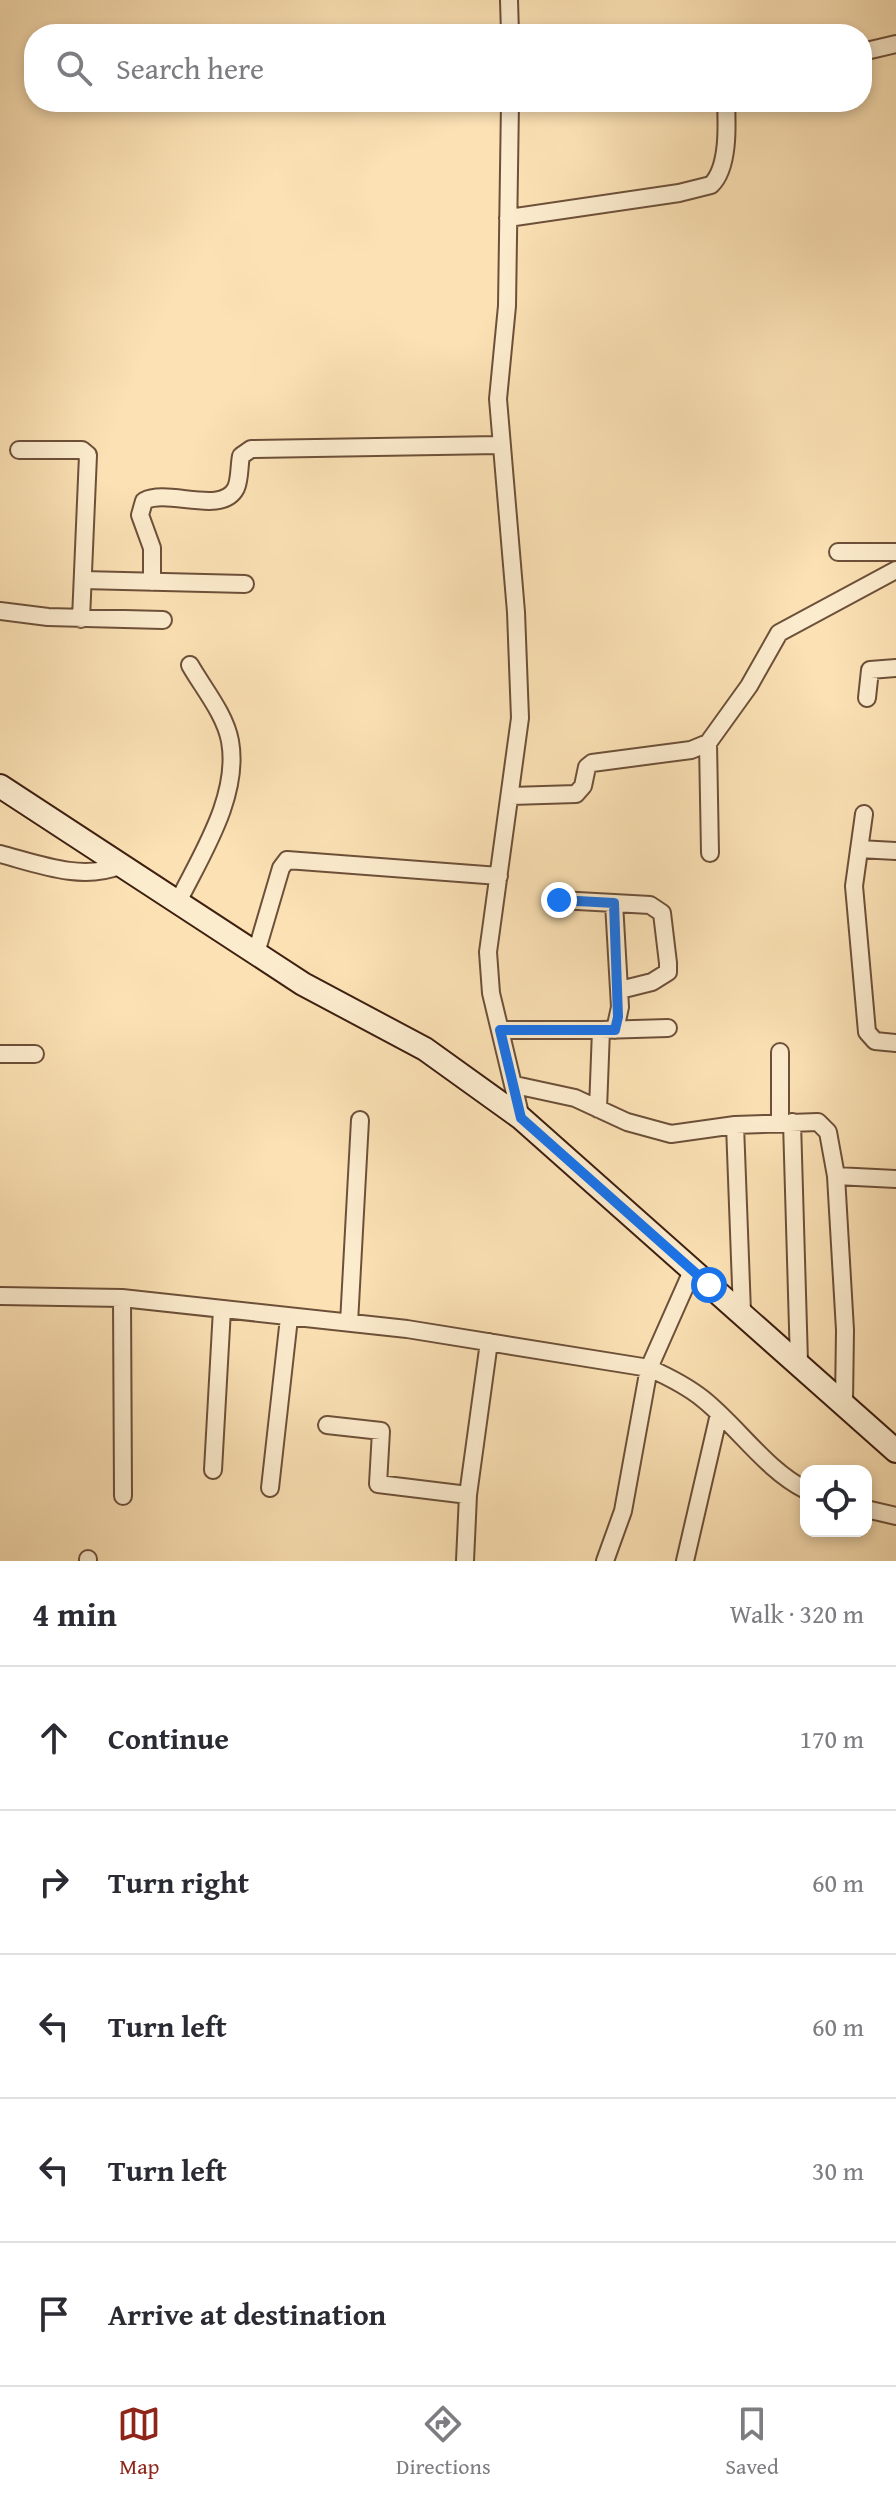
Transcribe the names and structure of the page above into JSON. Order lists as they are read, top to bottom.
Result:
{
  "page": {
    "search": "Search here",
    "heading": ["4 min", "Walk · 320 m"],
    "list": [
      ["Continue", "170 m"],
      ["Turn right", "60 m"],
      ["Turn left", "60 m"],
      ["Turn left", "30 m"],
      "Arrive at destination"
    ],
    "nav": ["Map", "Directions", "Saved"]
  }
}
